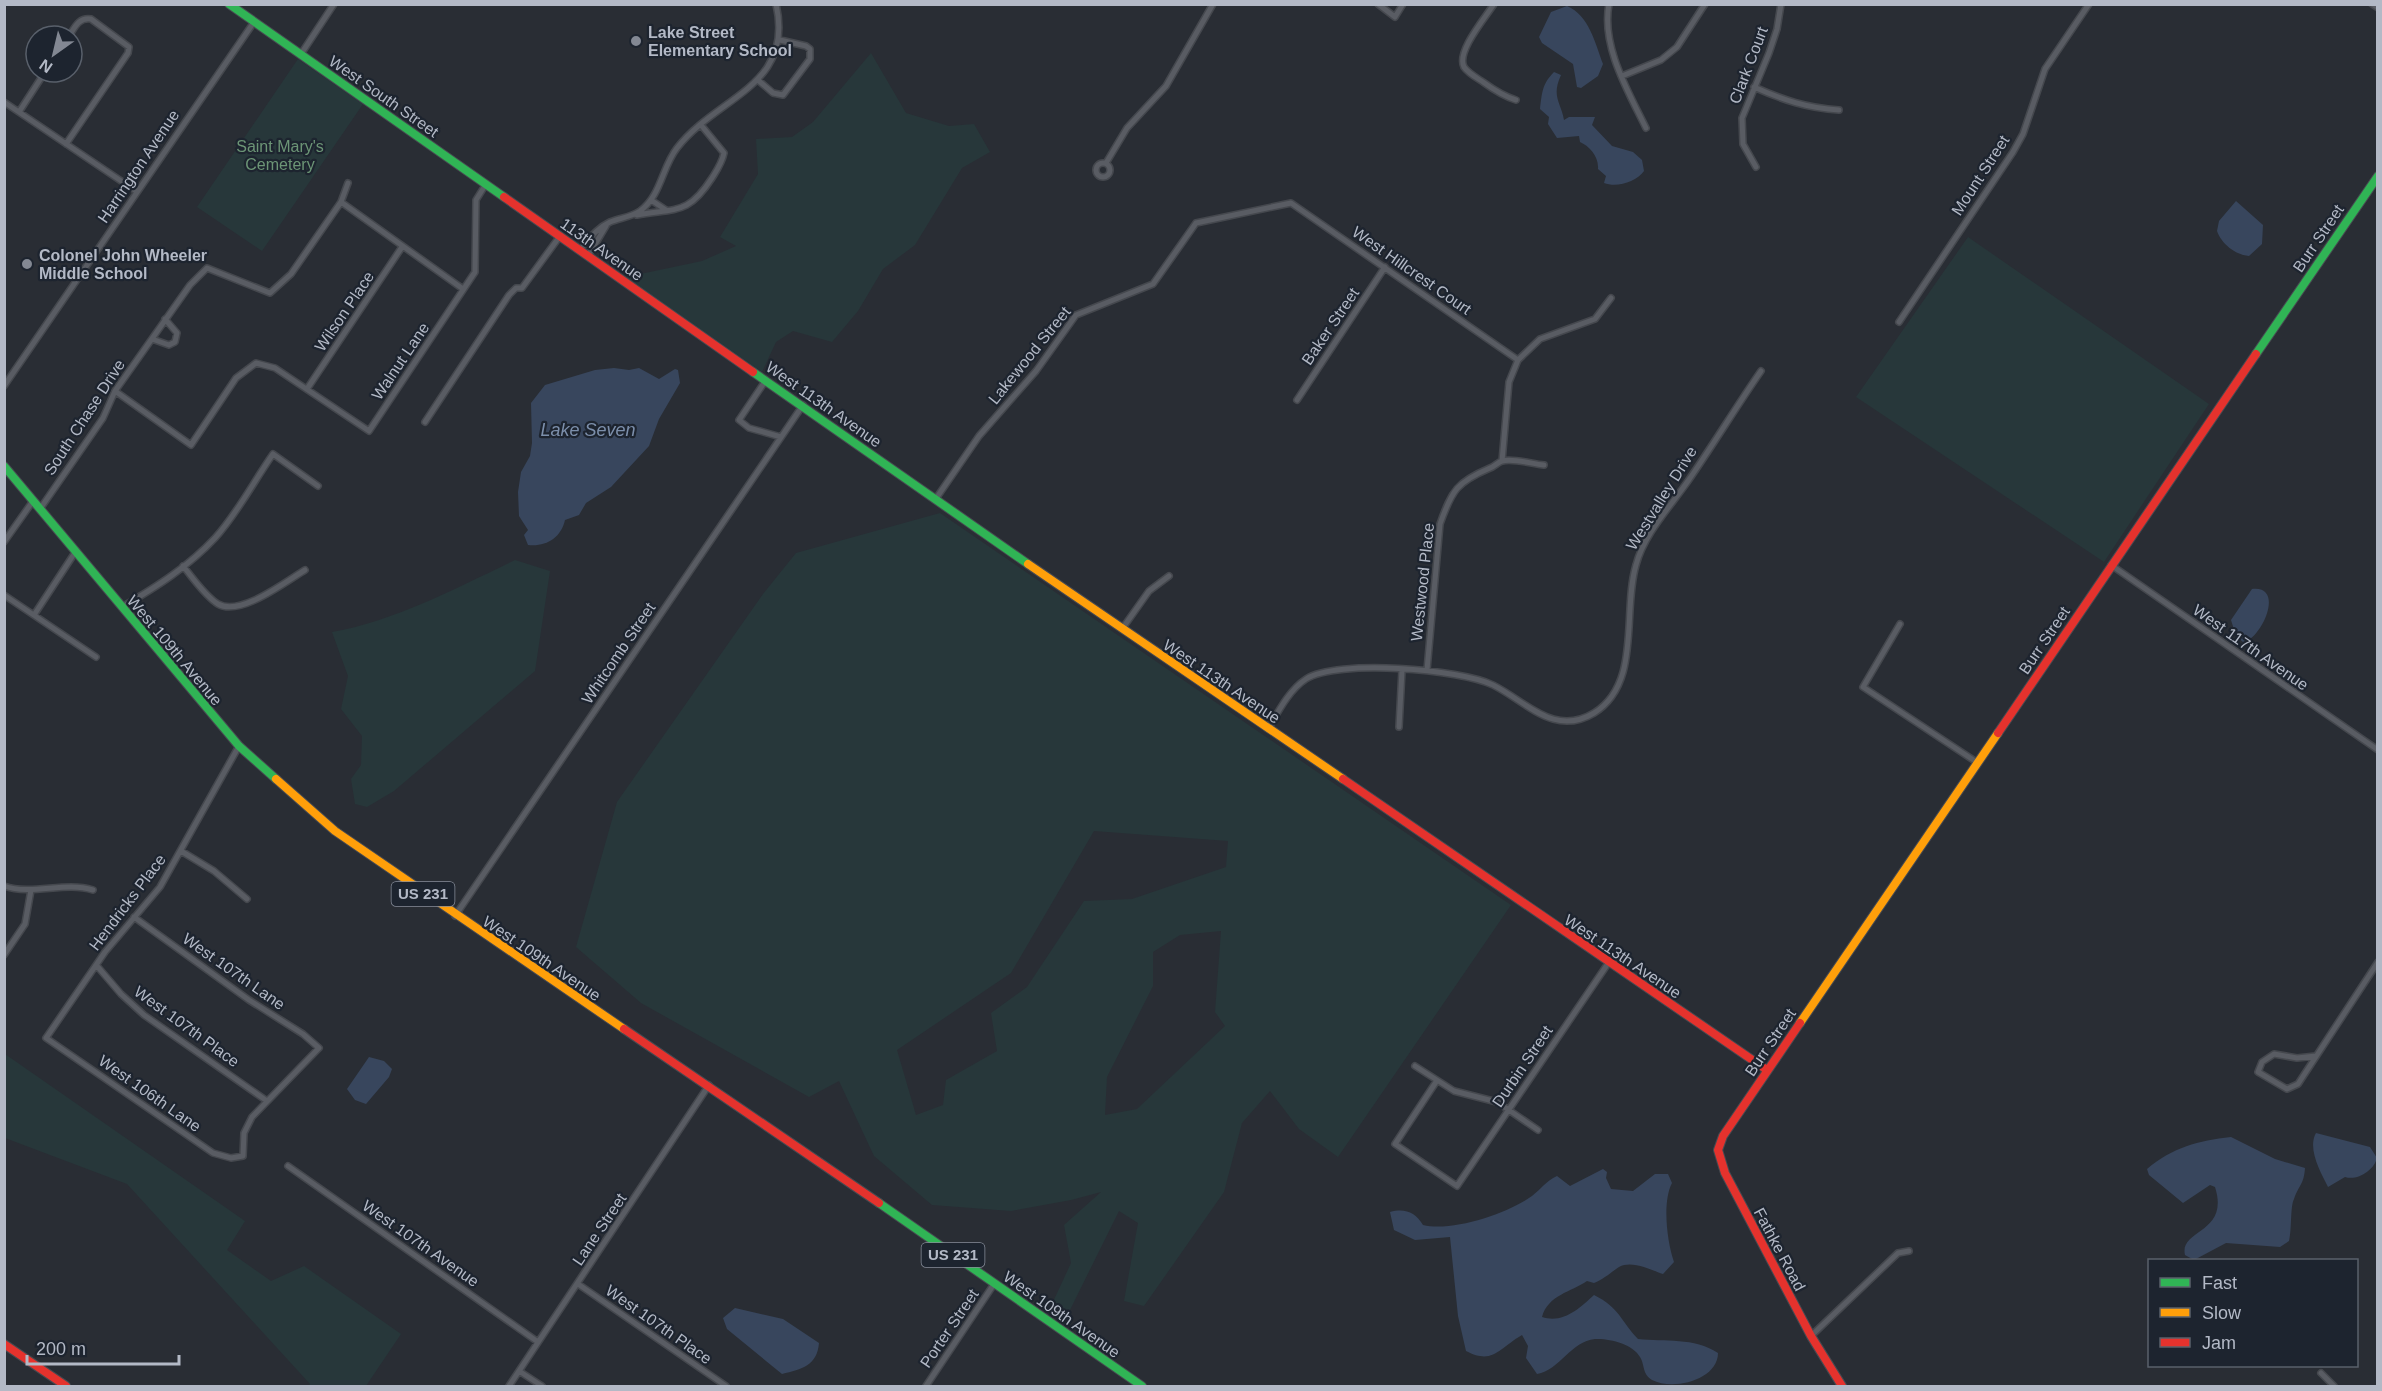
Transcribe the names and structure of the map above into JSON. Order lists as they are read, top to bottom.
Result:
{
  "streets": {
    "street": [
      "Clark Court",
      "West South Street",
      "Harrington Avenue",
      "Mount Street",
      "Burr Street",
      "113th Avenue",
      "West Hillcrest Court",
      "Wilson Place",
      "Baker Street",
      "Lakewood Street",
      "Walnut Lane",
      "West 113th Avenue",
      "South Chase Drive",
      "Westvalley Drive",
      "Westwood Place",
      "West 117th Avenue",
      "West 109th Avenue",
      "Whitcomb Street",
      "US 231",
      "Hendricks Place",
      "West 107th Lane",
      "West 107th Place",
      "Durbin Street",
      "West 106th Lane",
      "Lane Street",
      "West 107th Avenue",
      "Fathke Road",
      "Porter Street"
    ]
  },
  "crossings": [
    ["West South Street", "Harrington Avenue"],
    ["West South Street", "113th Avenue"],
    ["West South Street", "Walnut Lane"],
    ["Burr Street", "West 113th Avenue"],
    ["Burr Street", "West 117th Avenue"],
    ["Burr Street", "Fathke Road"],
    ["113th Avenue", "West 113th Avenue"],
    ["West Hillcrest Court", "Baker Street"],
    ["West Hillcrest Court", "Lakewood Street"],
    ["Wilson Place", "Walnut Lane"],
    ["Lakewood Street", "West 113th Avenue"],
    ["Walnut Lane", "South Chase Drive"],
    ["West 113th Avenue", "Westvalley Drive"],
    ["West 113th Avenue", "Whitcomb Street"],
    ["West 113th Avenue", "Durbin Street"],
    ["South Chase Drive", "West 109th Avenue"],
    ["Westvalley Drive", "Westwood Place"],
    ["West 109th Avenue", "Whitcomb Street"],
    ["West 109th Avenue", "Hendricks Place"],
    ["West 109th Avenue", "Lane Street"],
    ["West 109th Avenue", "Porter Street"],
    ["Hendricks Place", "West 107th Lane"],
    ["Hendricks Place", "West 107th Place"],
    ["Hendricks Place", "West 106th Lane"],
    ["West 107th Lane", "West 107th Place"],
    ["West 107th Lane", "West 106th Lane"],
    ["West 107th Place", "West 106th Lane"],
    ["West 107th Place", "Lane Street"],
    ["Lane Street", "West 107th Avenue"]
  ],
  "water": ["Lake Seven"],
  "parks": ["Saint Mary's Cemetery"],
  "places": ["Lake Street Elementary School", "Colonel John Wheeler Middle School"],
  "legend": ["Fast", "Slow", "Jam"],
  "scale_bar": "200 m",
  "north": "bottom left"
}
